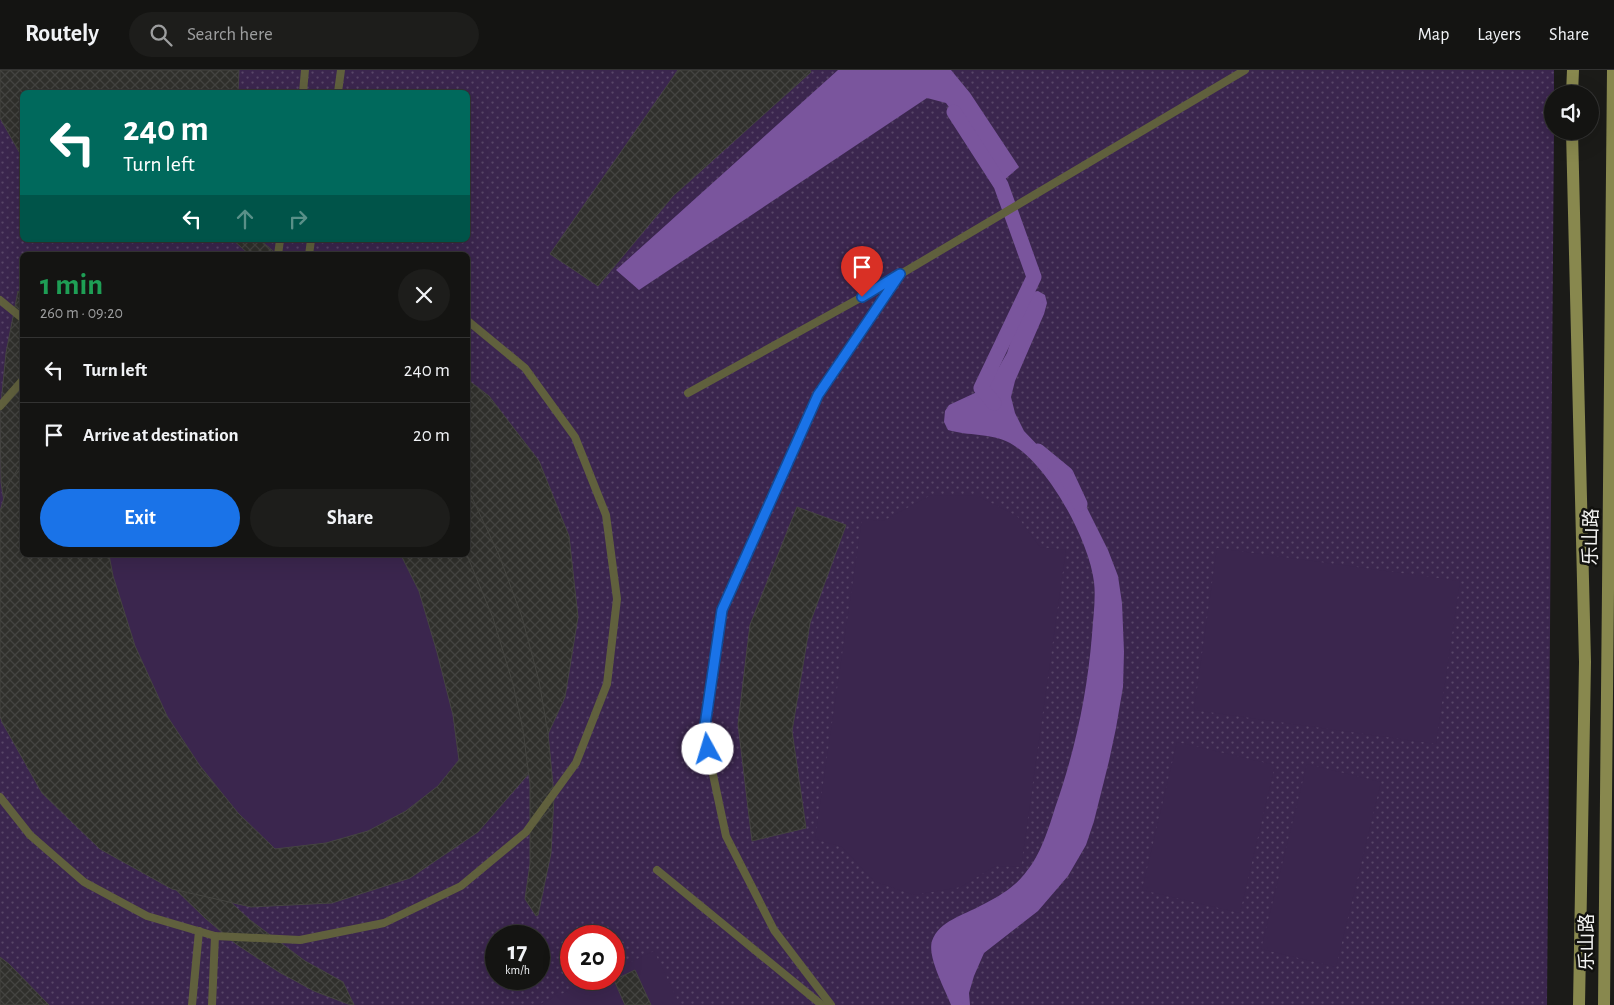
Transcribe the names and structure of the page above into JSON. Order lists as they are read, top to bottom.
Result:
{
  "streets": {
    "street": ["乐山路"]
  },
  "page": {
    "header": "Routely",
    "search": "Search here",
    "nav": ["Map", "Layers", "Share"],
    "turn": ["240 m", "Turn left"],
    "heading": ["1 min", "260 m · 09:20"],
    "list": [
      {
        "name": "Turn left",
        "value": "240 m"
      },
      {
        "name": "Arrive at destination",
        "value": "20 m"
      }
    ],
    "buttons": ["Exit", "Share"],
    "speed": "17 km/h",
    "limit": "20"
  }
}
